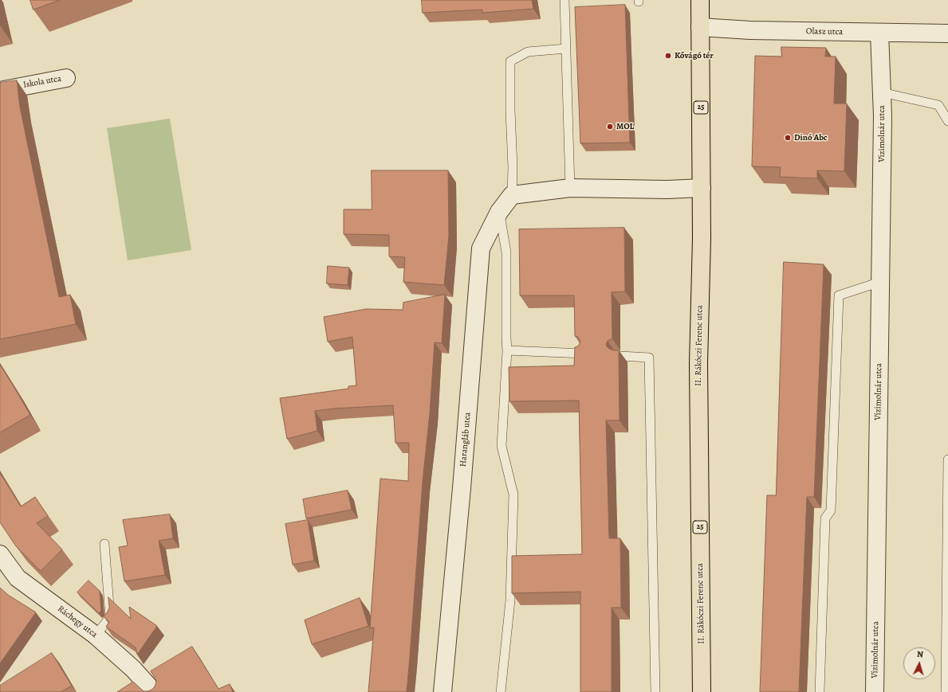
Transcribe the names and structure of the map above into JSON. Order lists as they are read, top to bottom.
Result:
{
  "streets": {
    "main road": ["25", "II. Rákóczi Ferenc utca"],
    "street": [
      "Olasz utca",
      "Iskola utca",
      "Vízimolnár utca",
      "Harangláb utca",
      "Ráchegy utca"
    ]
  },
  "crossings": [
    ["Olasz utca", "Vízimolnár utca"],
    ["Olasz utca", "II. Rákóczi Ferenc utca"]
  ],
  "places": ["Kővágó tér", "MOL", "Dinó Abc"],
  "north": "top"
}
